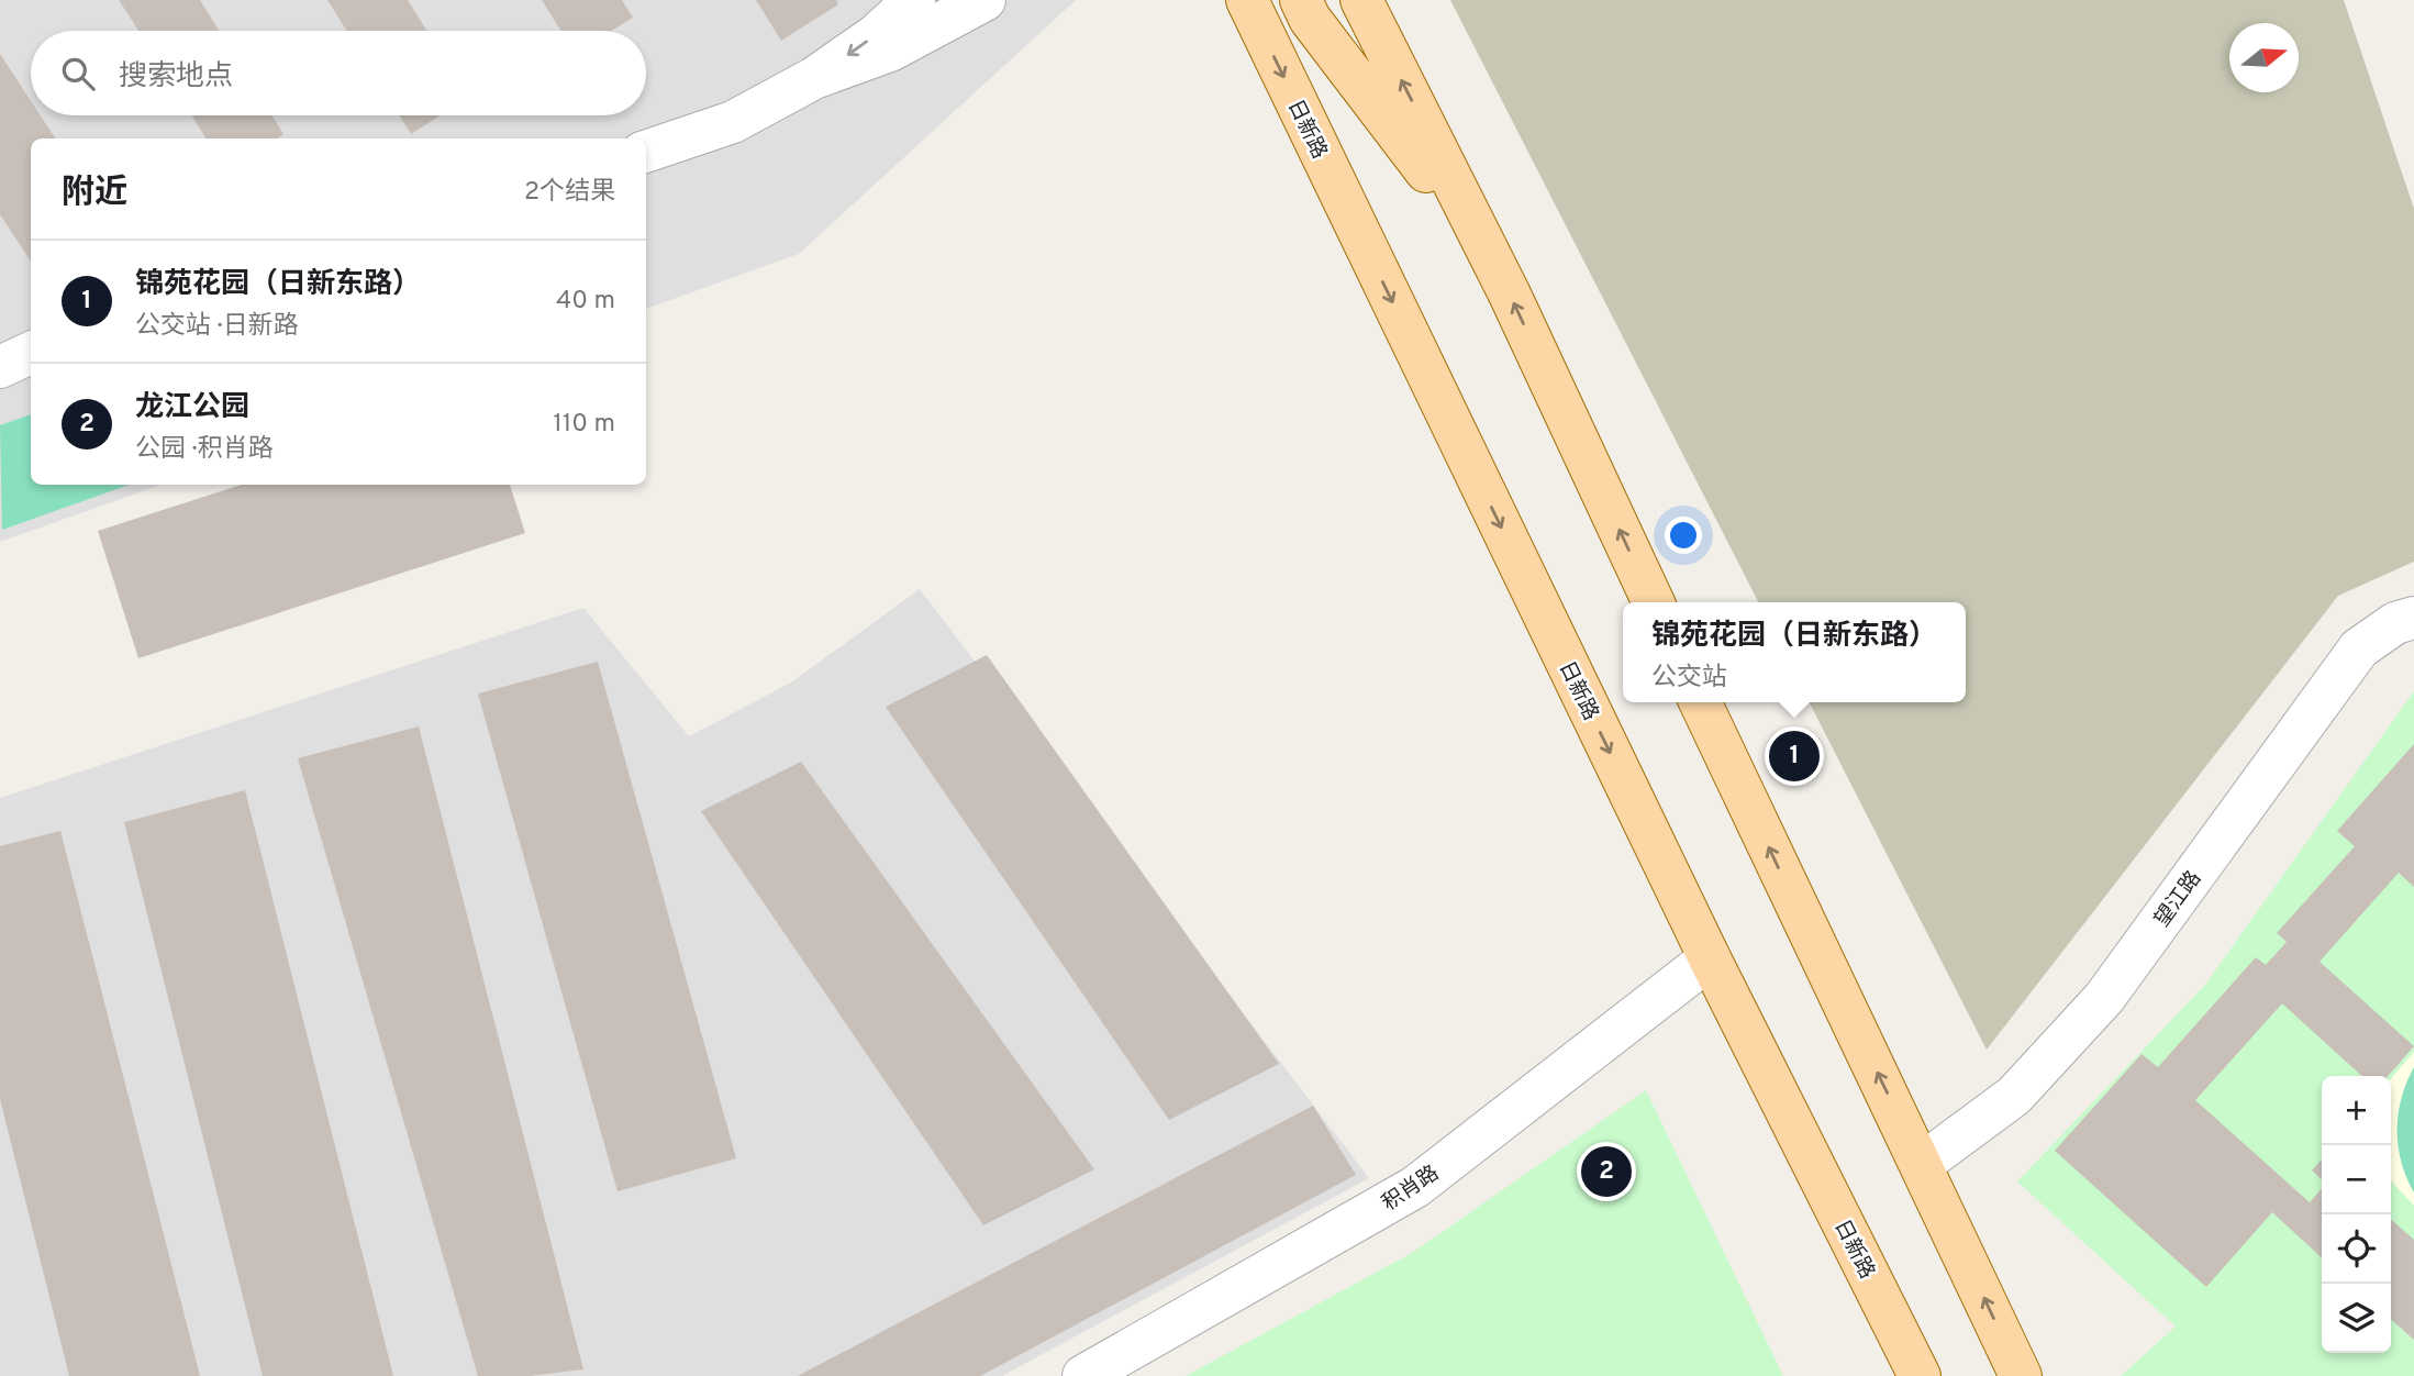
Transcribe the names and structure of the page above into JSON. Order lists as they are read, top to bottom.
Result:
{
  "streets": {
    "main road": ["日新路"],
    "street": ["望江路", "积肖路"]
  },
  "crossings": [
    ["日新路", "积肖路"]
  ],
  "north": "right",
  "page": {
    "search": "搜索地点",
    "heading": ["附近", "2个结果"],
    "list": [
      {
        "mark": "1",
        "name": "锦苑花园（日新东路）",
        "note": "公交站 · 日新路",
        "value": "40 m"
      },
      {
        "mark": "2",
        "name": "龙江公园",
        "note": "公园 · 积肖路",
        "value": "110 m"
      }
    ],
    "popup": ["锦苑花园（日新东路）", "公交站"],
    "pins": ["1", "2"],
    "map_buttons": ["+", "−"]
  }
}
